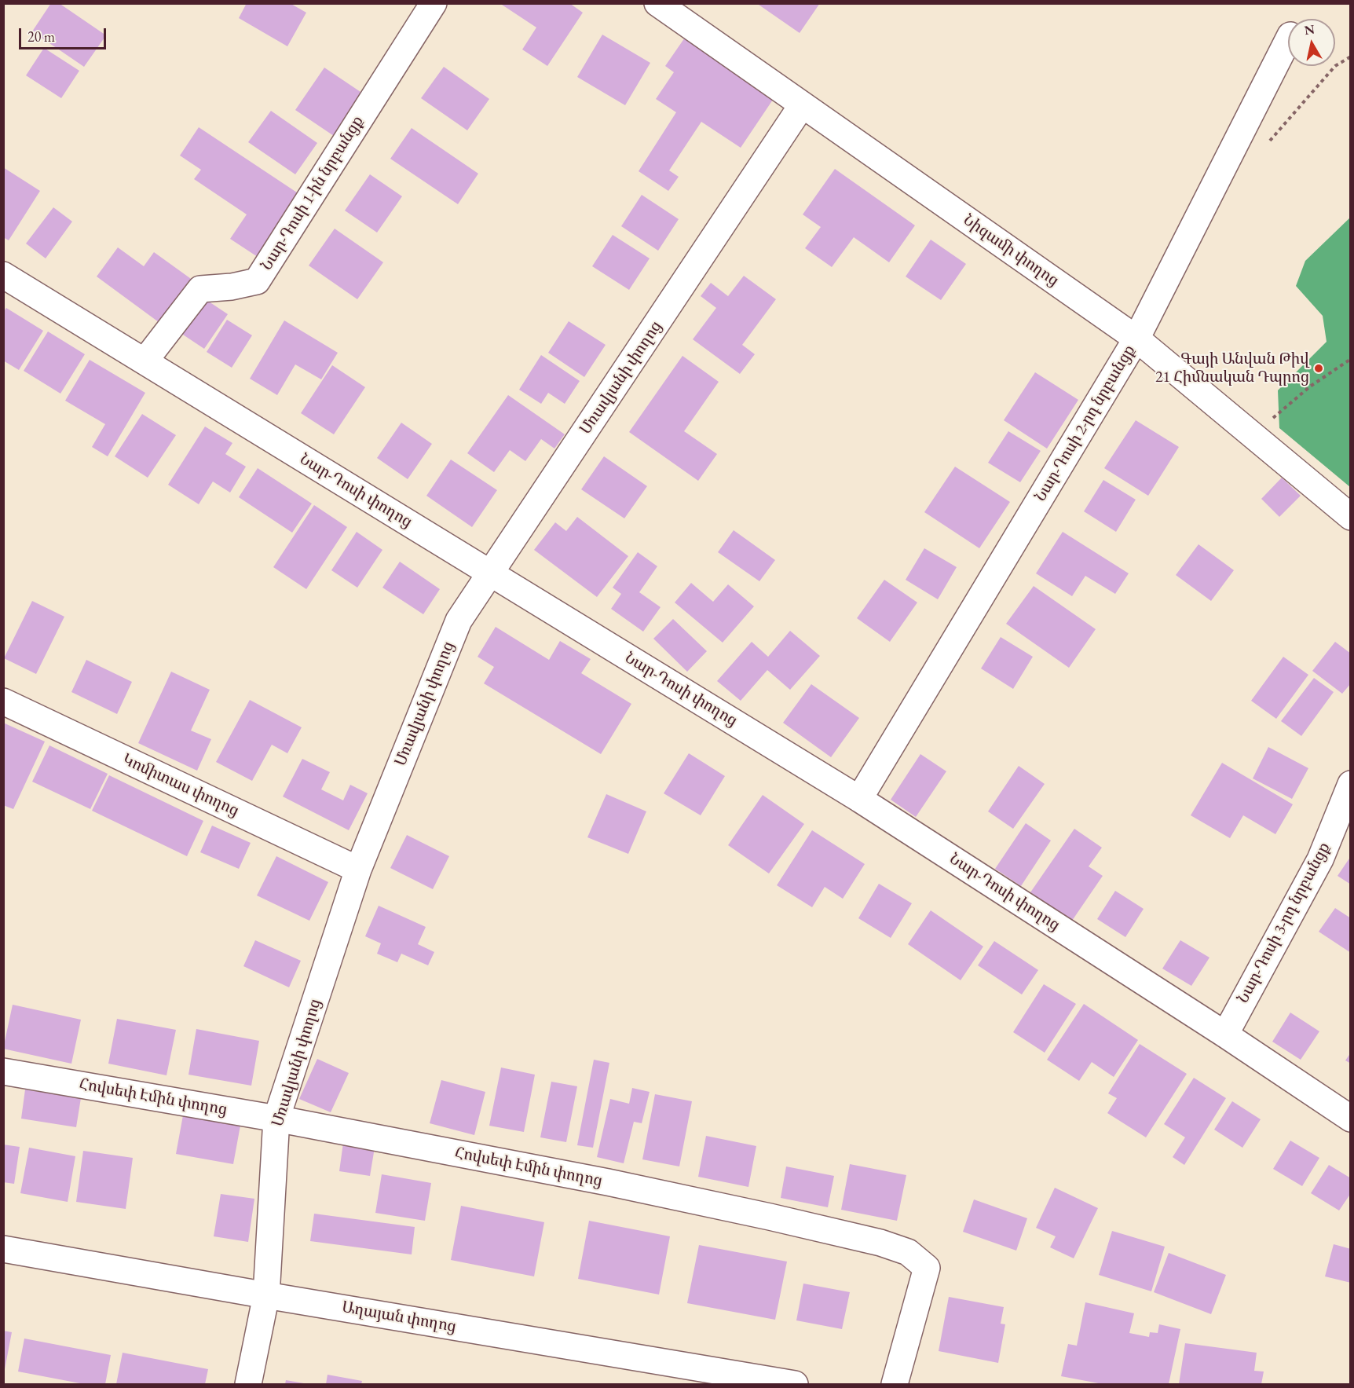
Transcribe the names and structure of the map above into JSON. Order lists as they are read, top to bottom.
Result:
{
  "streets": {
    "street": [
      "Նար-Դոսի 1-ին նրբանցք",
      "Նիզամի փողոց",
      "Մռավյանի փողոց",
      "Նար-Դոսի 2-րդ նրբանցք",
      "Նար-Դոսի փողոց",
      "Կոմիտաս փողոց",
      "Նար-Դոսի 3-րդ նրբանցք",
      "Հովսեփ Էմին փողոց",
      "Աղայան փողոց"
    ]
  },
  "crossings": [
    ["Նար-Դոսի 1-ին նրբանցք", "Նար-Դոսի փողոց"],
    ["Նիզամի փողոց", "Մռավյանի փողոց"],
    ["Նիզամի փողոց", "Նար-Դոսի 2-րդ նրբանցք"],
    ["Մռավյանի փողոց", "Նար-Դոսի փողոց"],
    ["Մռավյանի փողոց", "Կոմիտաս փողոց"],
    ["Մռավյանի փողոց", "Հովսեփ Էմին փողոց"],
    ["Մռավյանի փողոց", "Աղայան փողոց"],
    ["Նար-Դոսի 2-րդ նրբանցք", "Նար-Դոսի փողոց"],
    ["Նար-Դոսի փողոց", "Նար-Դոսի 3-րդ նրբանցք"]
  ],
  "places": ["Գայի Անվան Թիվ 21 Հիմնական Դպրոց"],
  "scale_bar": "20 m",
  "north": "top"
}
